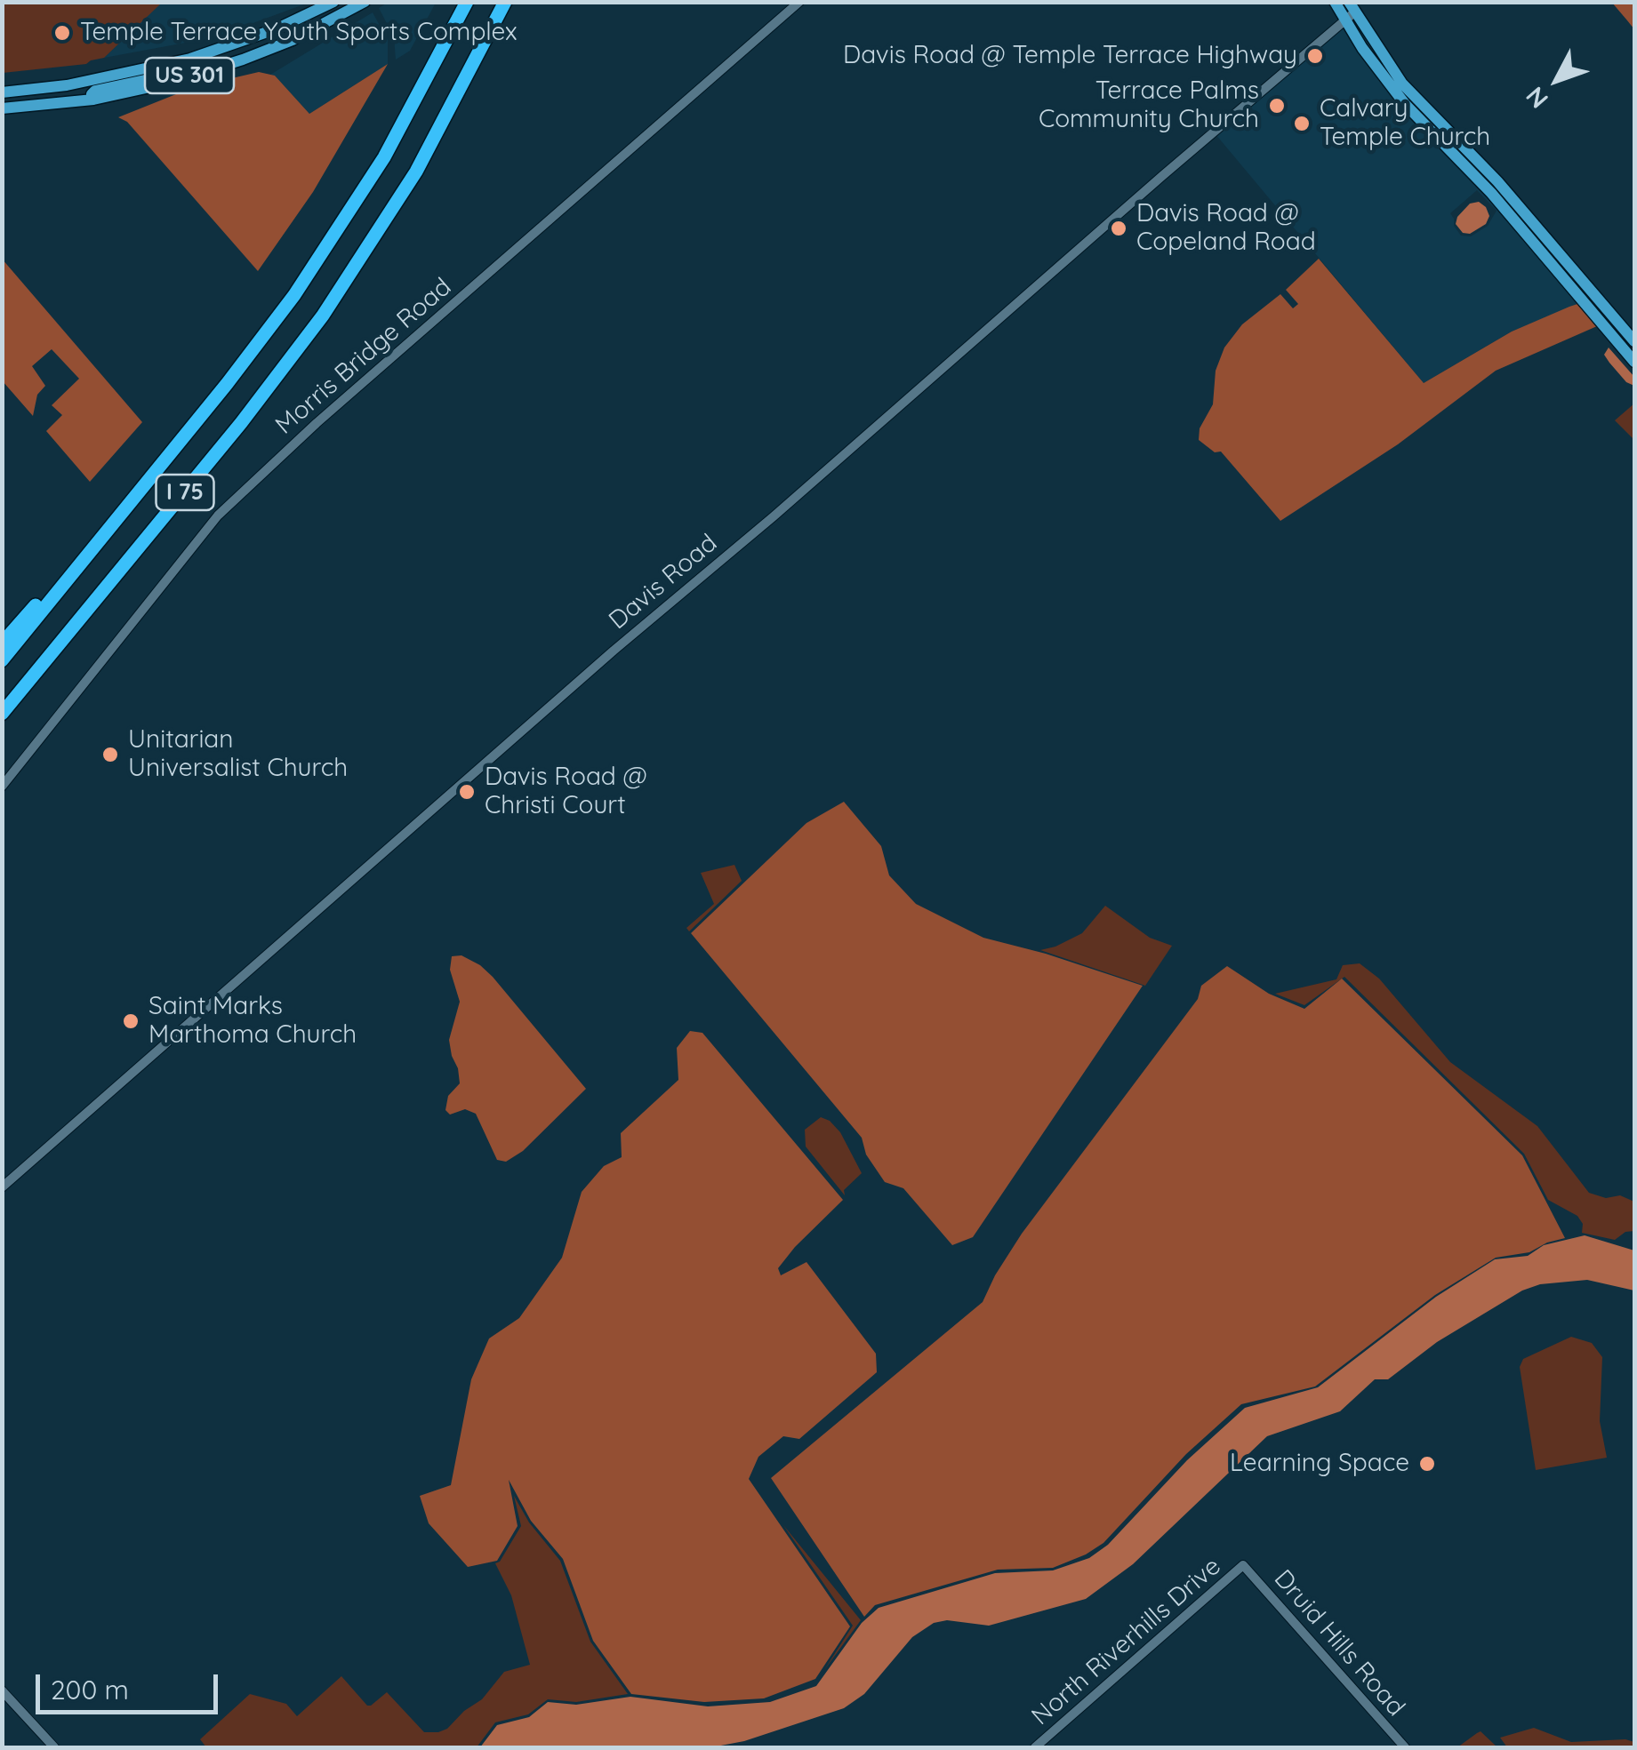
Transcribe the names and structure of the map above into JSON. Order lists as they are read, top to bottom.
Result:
{
  "streets": {
    "highway": ["I 75"],
    "main road": ["US 301"],
    "street": [
      "Morris Bridge Road",
      "Davis Road",
      "North Riverhills Drive",
      "Druid Hills Road"
    ]
  },
  "crossings": [
    ["North Riverhills Drive", "Druid Hills Road"]
  ],
  "places": [
    "Temple Terrace Youth Sports Complex",
    "Davis Road @ Temple Terrace Highway",
    "Terrace Palms Community Church",
    "Calvary Temple Church",
    "Davis Road @ Copeland Road",
    "Unitarian Universalist Church",
    "Davis Road @ Christi Court",
    "Saint Marks Marthoma Church",
    "Learning Space"
  ],
  "scale_bar": "200 m",
  "north": "bottom left"
}
